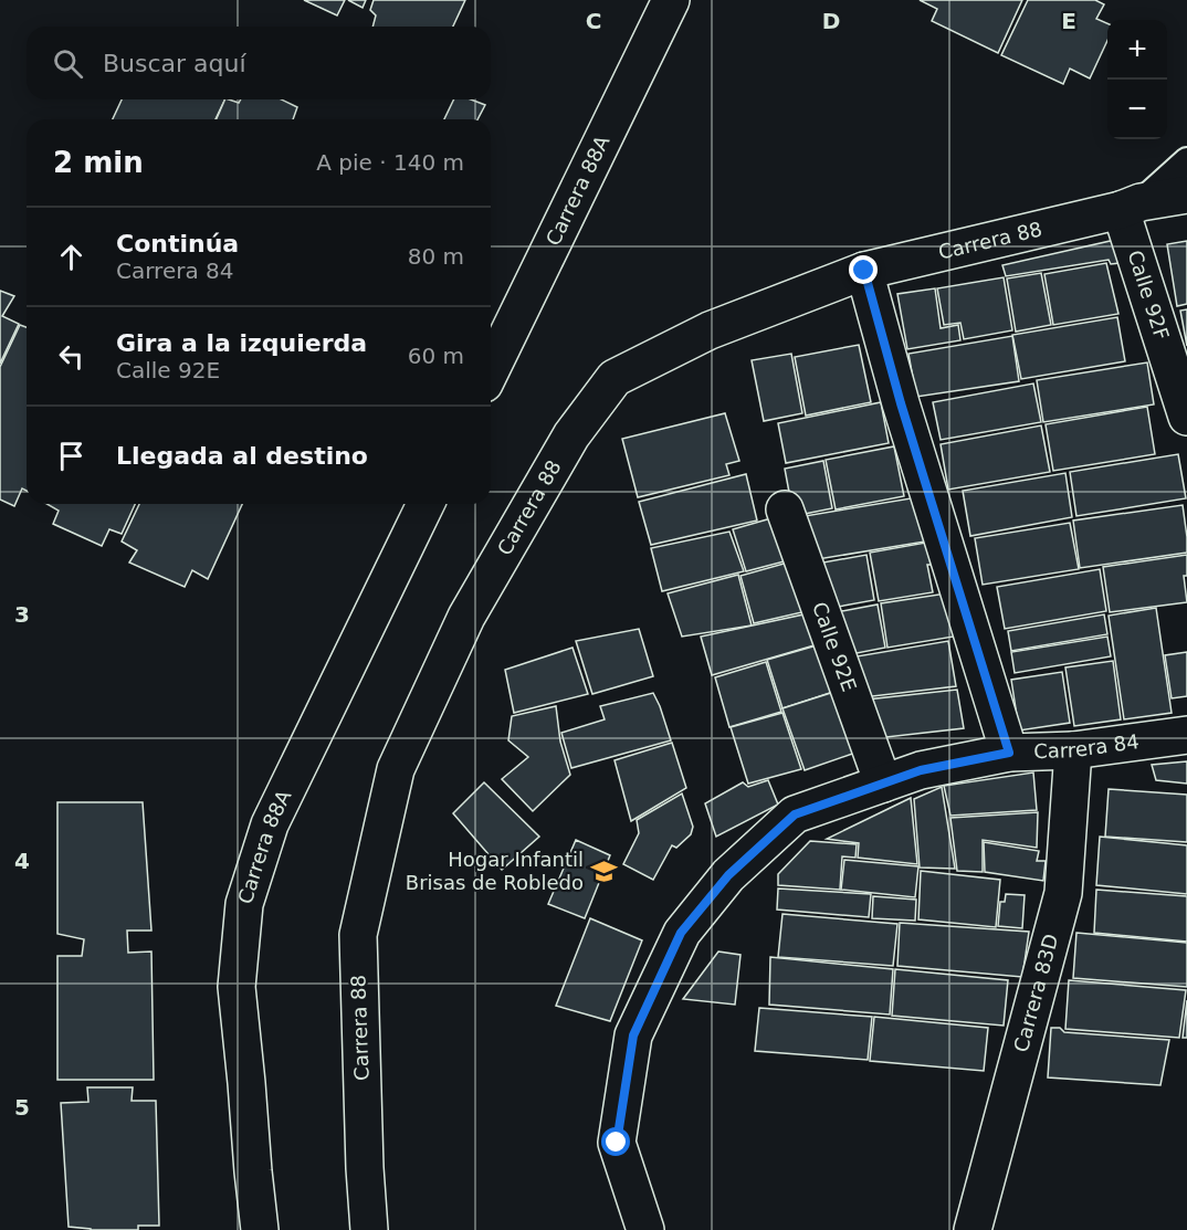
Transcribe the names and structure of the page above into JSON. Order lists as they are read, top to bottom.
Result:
{
  "streets": {
    "street": [
      "Carrera 88A",
      "Carrera 88",
      "Calle 92F",
      "Calle 92E",
      "Carrera 84",
      "Carrera 83D"
    ]
  },
  "crossings": [
    ["Carrera 88", "Calle 92F"],
    ["Calle 92E", "Carrera 84"],
    ["Carrera 84", "Carrera 83D"]
  ],
  "places": {
    "school or university": ["Hogar Infantil Brisas de Robledo"]
  },
  "page": {
    "map_buttons": ["+", "−"],
    "search": "Buscar aquí",
    "heading": ["2 min", "A pie · 140 m"],
    "list": [
      ["Continúa", "Carrera 84", "80 m"],
      ["Gira a la izquierda", "Calle 92E", "60 m"],
      "Llegada al destino"
    ]
  },
  "grid": {
    "columns": ["C", "D", "E"],
    "rows": ["3", "4", "5"]
  }
}
